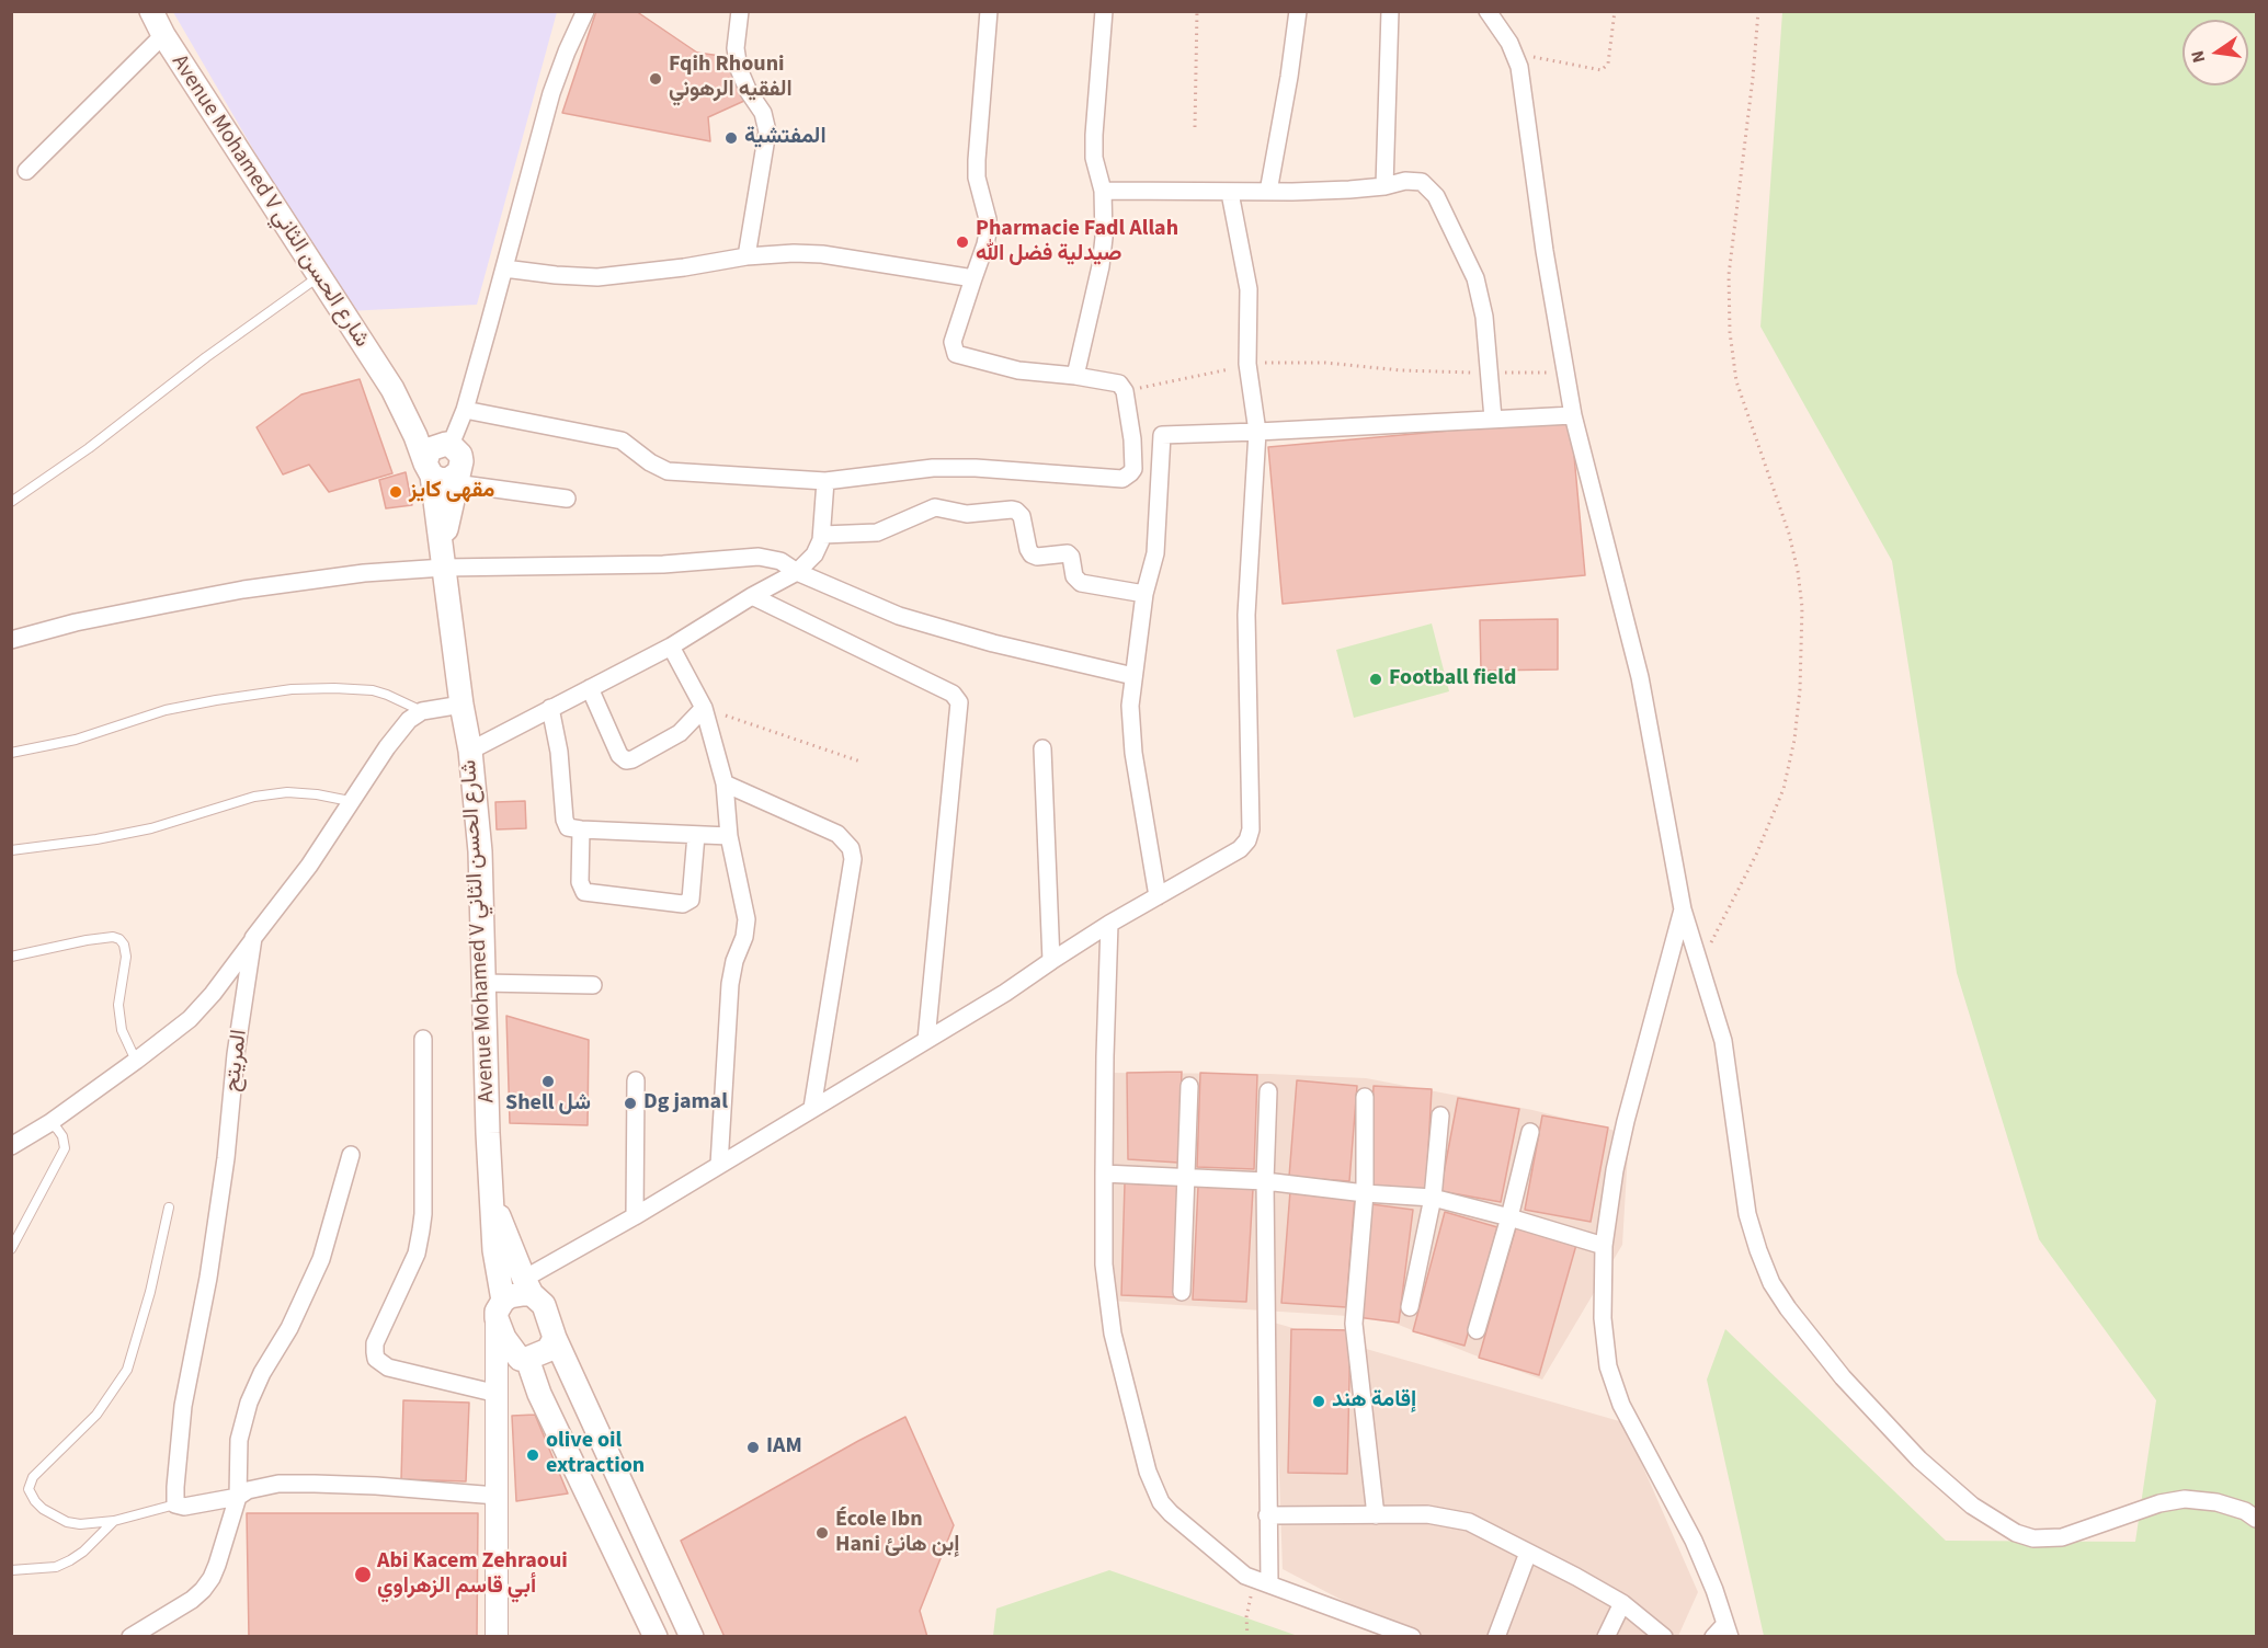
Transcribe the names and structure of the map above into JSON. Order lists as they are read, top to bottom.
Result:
{
  "streets": {
    "main road": ["Avenue Mohamed V شارع الحسن الثاني"],
    "street": ["المريتح"]
  },
  "places": [
    "Fqih Rhouni الفقيه الرهوني",
    "المفتشية",
    "Pharmacie Fadl Allah صيدلية فضل الله",
    "مقهى كايز",
    "Football field",
    "Shell شل",
    "Dg jamal",
    "إقامة هند",
    "IAM",
    "olive oil extraction",
    "École Ibn Hani إبن هانئ",
    "Abi Kacem Zehraoui أبي قاسم الزهراوي"
  ],
  "north": "left"
}
